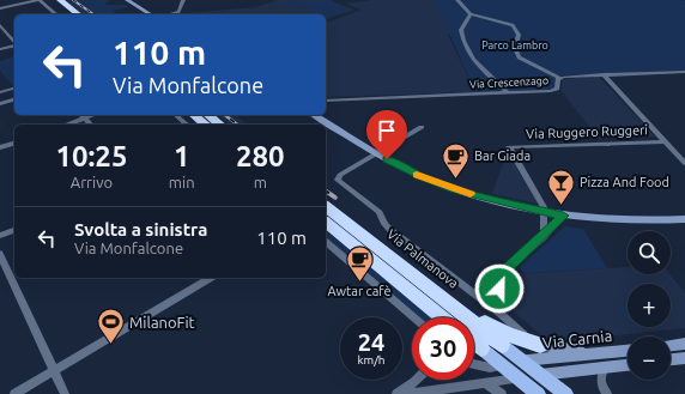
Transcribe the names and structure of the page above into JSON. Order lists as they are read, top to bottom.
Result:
{
  "streets": {
    "highway": ["Via Palmanova"],
    "street": ["Via Crescenzago", "Via Ruggero Ruggeri", "Via Carnia"]
  },
  "crossings": [
    ["Via Palmanova", "Via Carnia"]
  ],
  "parks": ["Parco Lambro"],
  "places": {
    "cafe": ["Bar Giada", "Awtar cafè"],
    "bar": ["Pizza And Food"],
    "sports": ["MilanoFit"]
  },
  "page": {
    "turn": ["110 m", "Via Monfalcone"],
    "eta": [
      "10:25",
      "Arrivo",
      "1",
      "min",
      "280",
      "m"
    ],
    "list": [
      {
        "name": "Svolta a sinistra",
        "note": "Via Monfalcone",
        "value": "110 m"
      }
    ],
    "map_buttons": ["+", "−"],
    "speed": "24 km/h",
    "limit": "30"
  }
}
